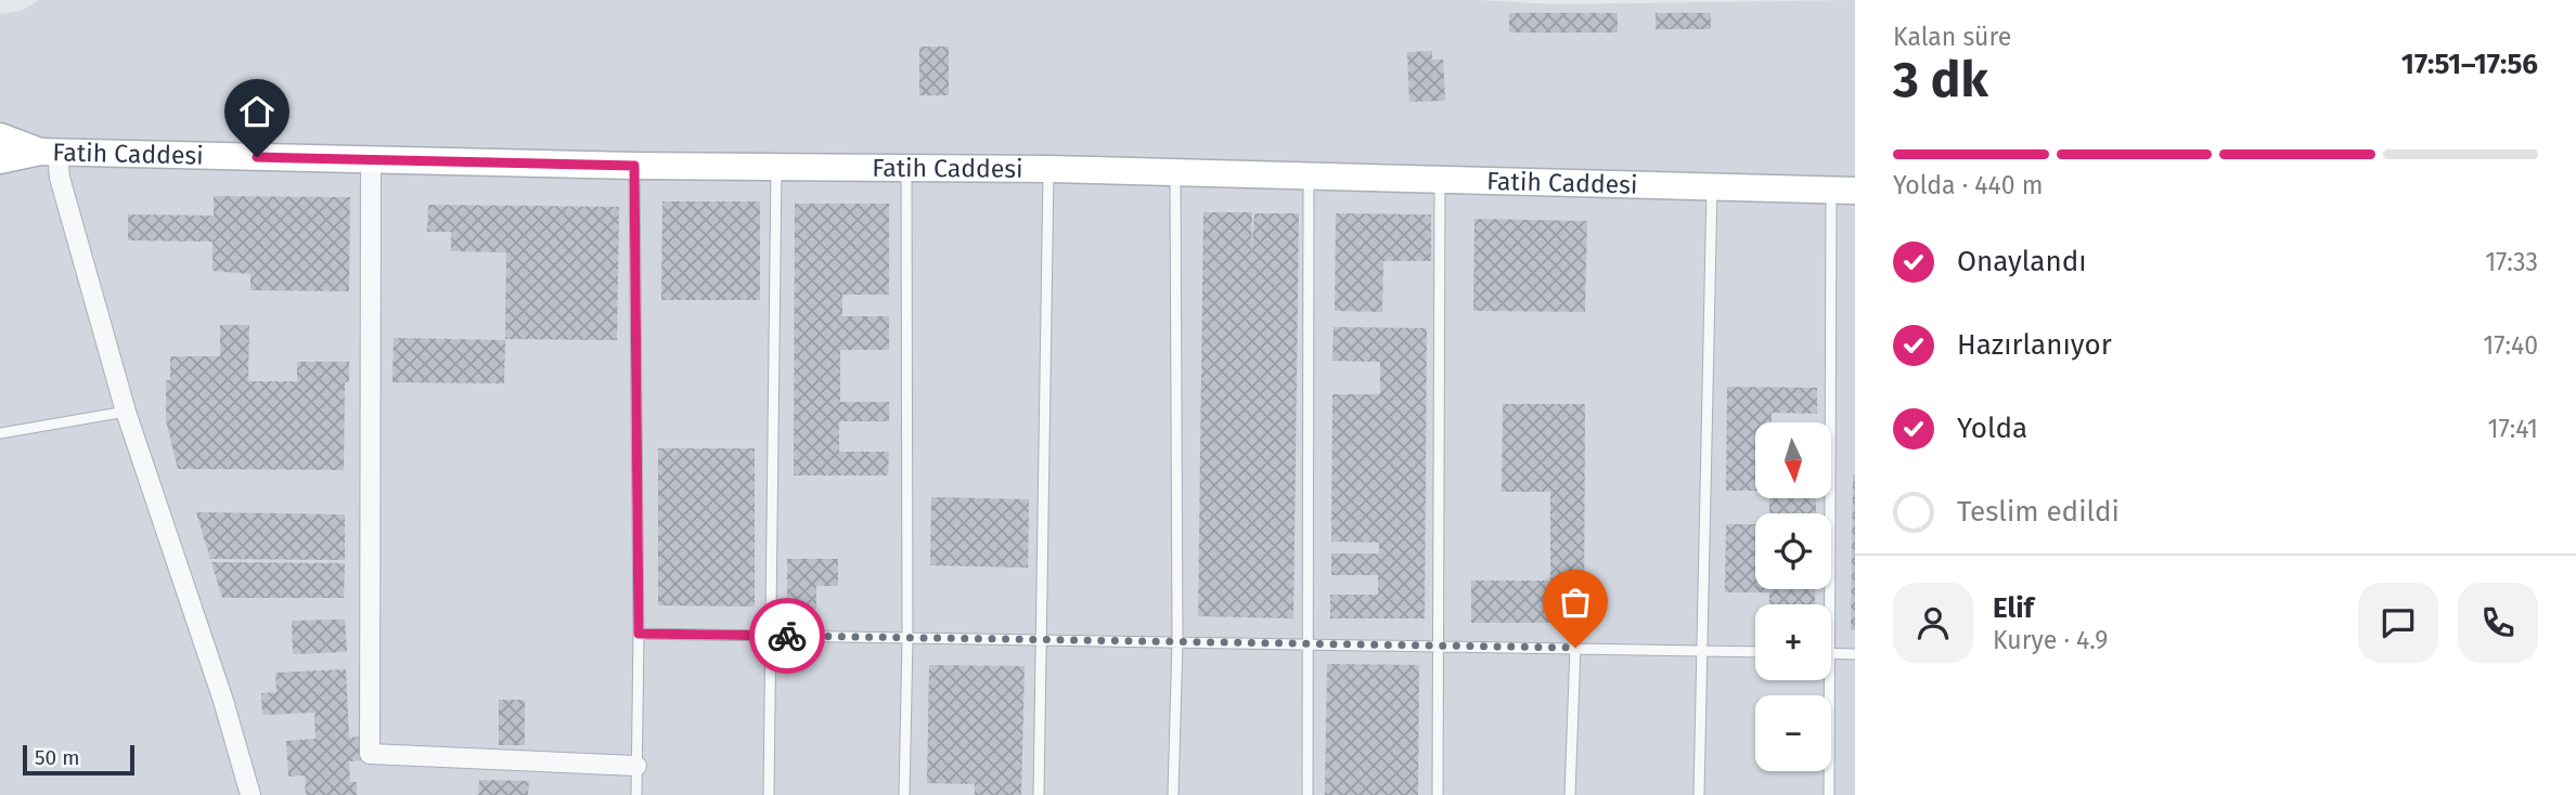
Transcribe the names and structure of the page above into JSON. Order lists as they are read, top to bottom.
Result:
{
  "streets": {
    "street": ["Fatih Caddesi"]
  },
  "scale_bar": "50 m",
  "north": "bottom",
  "page": {
    "heading": ["3 dk", "Kalan süre", "17:51–17:56"],
    "panel": ["Elif", "Kurye · 4.9"],
    "bar": "Yolda · 440 m",
    "list": [
      ["Onaylandı", "17:33"],
      ["Hazırlanıyor", "17:40"],
      ["Yolda", "17:41"],
      "Teslim edildi"
    ],
    "map_buttons": ["+", "−"],
    "scale": "50 m"
  }
}
